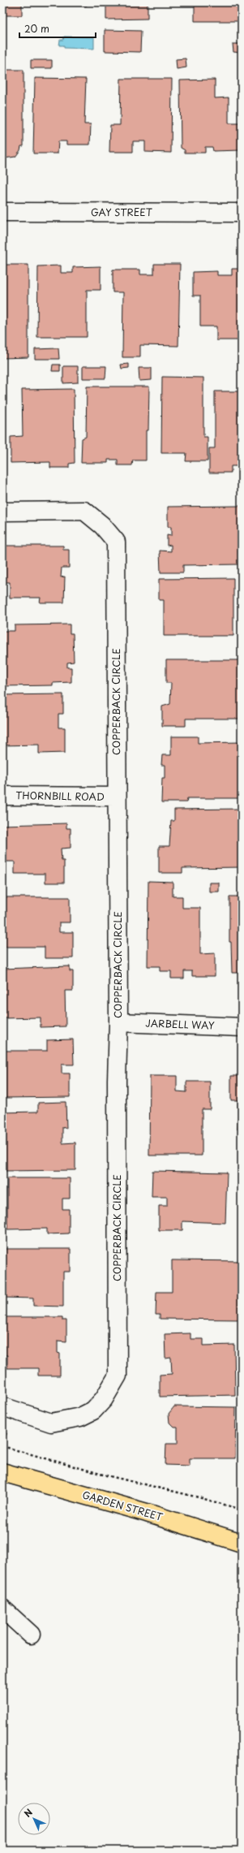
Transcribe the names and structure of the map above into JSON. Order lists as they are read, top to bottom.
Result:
{
  "streets": {
    "main road": ["GARDEN STREET"],
    "street": [
      "GAY STREET",
      "COPPERBACK CIRCLE",
      "THORNBILL ROAD",
      "JARBELL WAY"
    ]
  },
  "crossings": [
    ["COPPERBACK CIRCLE", "THORNBILL ROAD"],
    ["COPPERBACK CIRCLE", "JARBELL WAY"]
  ],
  "scale_bar": "20 m",
  "north": "top left"
}
